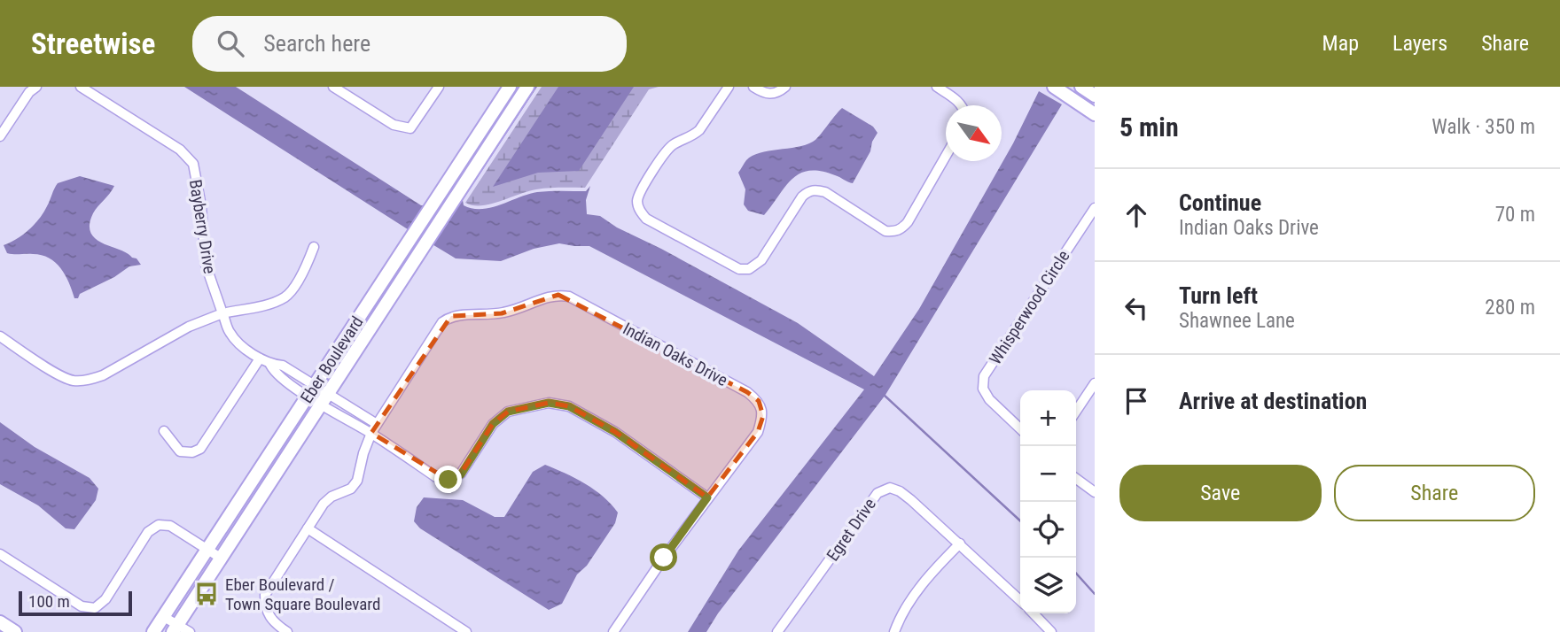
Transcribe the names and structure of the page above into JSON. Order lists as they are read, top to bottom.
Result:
{
  "streets": {
    "street": [
      "Bayberry Drive",
      "Whisperwood Circle",
      "Indian Oaks Drive",
      "Eber Boulevard",
      "Egret Drive"
    ]
  },
  "crossings": [
    ["Bayberry Drive", "Eber Boulevard"]
  ],
  "places": {
    "bus stop": ["Eber Boulevard / Town Square Boulevard"]
  },
  "scale_bar": "100 m",
  "north": "bottom right",
  "page": {
    "header": "Streetwise",
    "search": "Search here",
    "nav": ["Map", "Layers", "Share"],
    "heading": ["5 min", "Walk · 350 m"],
    "list": [
      ["Continue", "Indian Oaks Drive", "70 m"],
      ["Turn left", "Shawnee Lane", "280 m"],
      "Arrive at destination"
    ],
    "map_buttons": ["+", "−"],
    "buttons": ["Save", "Share"],
    "scale": "100 m"
  }
}
